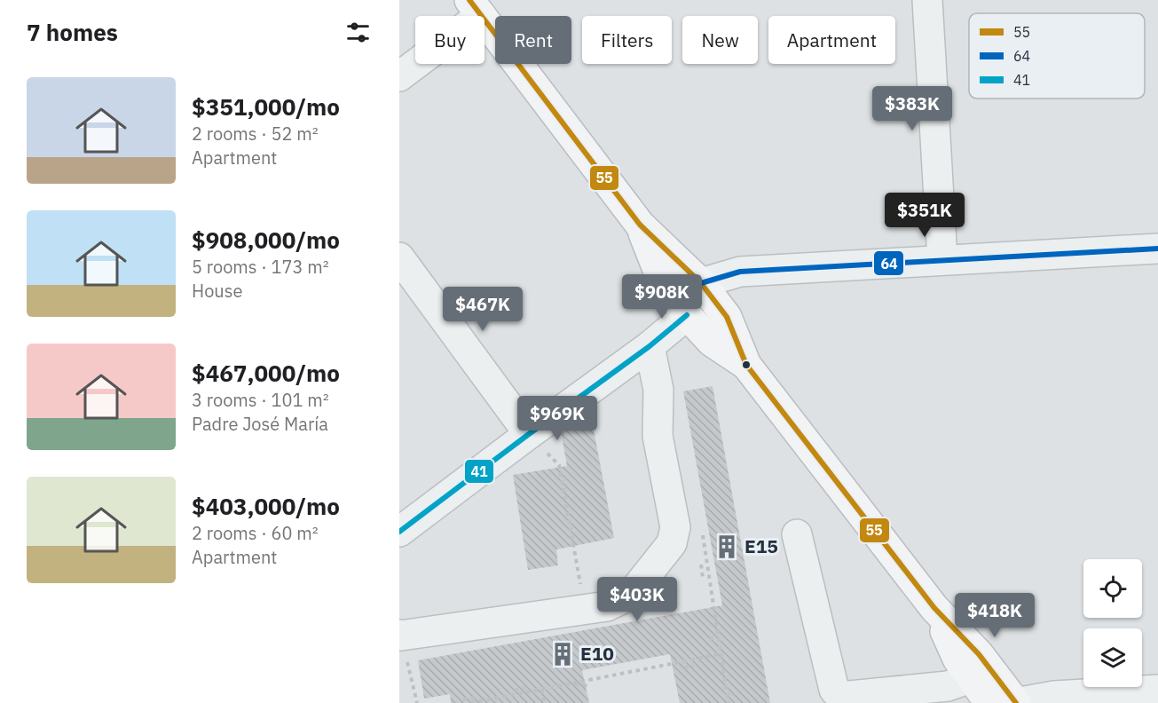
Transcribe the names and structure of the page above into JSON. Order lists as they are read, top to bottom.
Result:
{
  "places": {
    "building": ["E15", "E10"]
  },
  "lines": ["transit line 55", "transit line 64", "transit line 41"],
  "legend": ["55", "64", "41"],
  "page": {
    "heading": "7 homes",
    "chip": [
      "Buy",
      "Rent",
      "Filters",
      "New",
      "Apartment"
    ],
    "list": [
      {
        "name": "$351,000/mo",
        "note": "2 rooms · 52 m² · Apartment"
      },
      {
        "name": "$908,000/mo",
        "note": "5 rooms · 173 m² · House"
      },
      {
        "name": "$467,000/mo",
        "note": "3 rooms · 101 m² · Padre José María"
      },
      {
        "name": "$403,000/mo",
        "note": "2 rooms · 60 m² · Apartment"
      }
    ],
    "price": [
      "$383K",
      "$351K",
      "$908K",
      "$467K",
      "$969K",
      "$403K",
      "$418K"
    ]
  }
}
